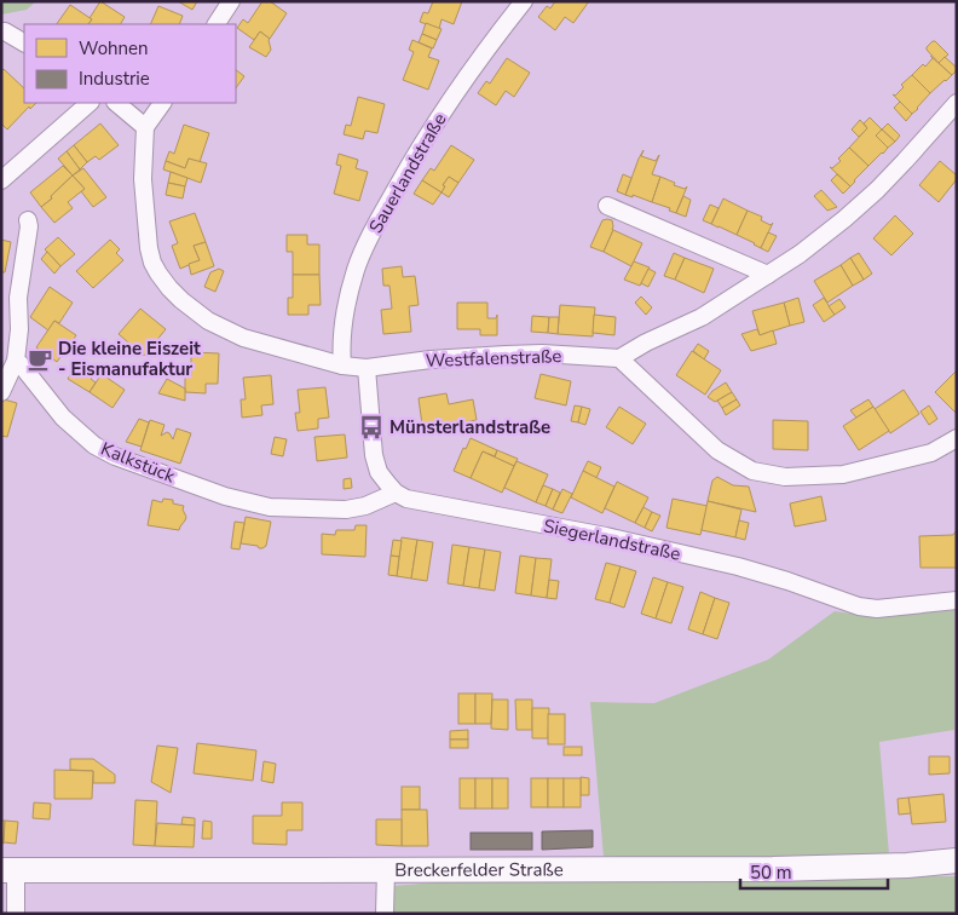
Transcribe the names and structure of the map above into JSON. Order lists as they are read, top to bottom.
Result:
{
  "streets": {
    "main road": ["Breckerfelder Straße"],
    "street": [
      "Sauerlandstraße",
      "Westfalenstraße",
      "Kalkstück",
      "Siegerlandstraße"
    ]
  },
  "crossings": [
    ["Kalkstück", "Siegerlandstraße"]
  ],
  "places": {
    "cafe": ["Die kleine Eiszeit - Eismanufaktur"],
    "bus stop": ["Münsterlandstraße"]
  },
  "legend": ["Wohnen", "Industrie"],
  "scale_bar": "50 m"
}
